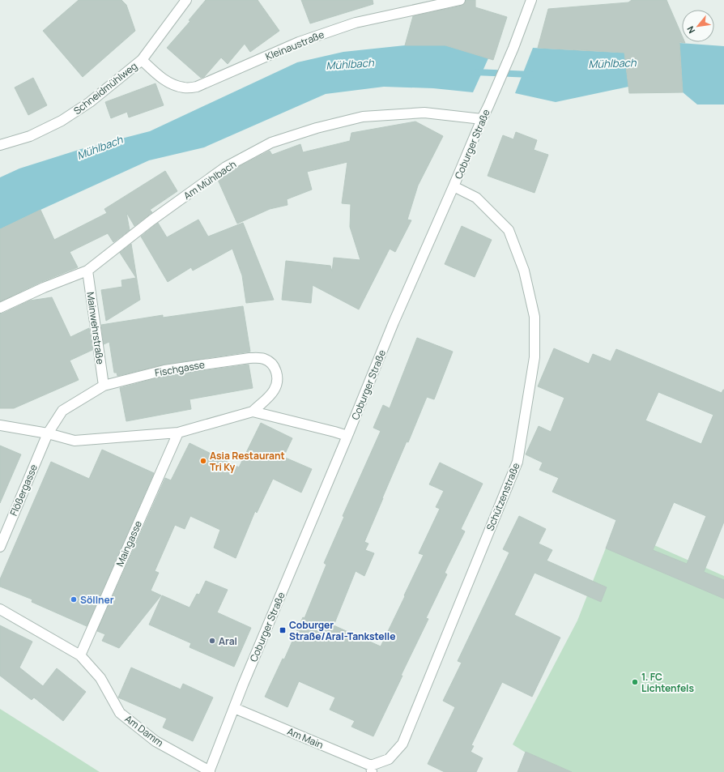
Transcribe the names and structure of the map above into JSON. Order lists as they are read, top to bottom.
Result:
{
  "streets": {
    "street": [
      "Kleinaustraße",
      "Schneidmühlweg",
      "Coburger Straße",
      "Am Mühlbach",
      "Mainwehrstraße",
      "Fischgasse",
      "Flößergasse",
      "Schützenstraße",
      "Maingasse",
      "Am Damm",
      "Am Main"
    ]
  },
  "crossings": [
    ["Kleinaustraße", "Schneidmühlweg"],
    ["Coburger Straße", "Am Mühlbach"],
    ["Coburger Straße", "Schützenstraße"],
    ["Coburger Straße", "Am Damm"],
    ["Coburger Straße", "Am Main"],
    ["Am Mühlbach", "Mainwehrstraße"],
    ["Mainwehrstraße", "Fischgasse"],
    ["Fischgasse", "Flößergasse"],
    ["Fischgasse", "Maingasse"],
    ["Schützenstraße", "Am Main"],
    ["Maingasse", "Am Damm"]
  ],
  "water": ["Mühlbach"],
  "places": {
    "other": [
      "Asia Restaurant Tri Ky",
      "Söllner",
      "Aral",
      "1. FC Lichtenfels"
    ],
    "transit": ["Coburger Straße/Aral-Tankstelle"]
  },
  "north": "bottom left"
}
